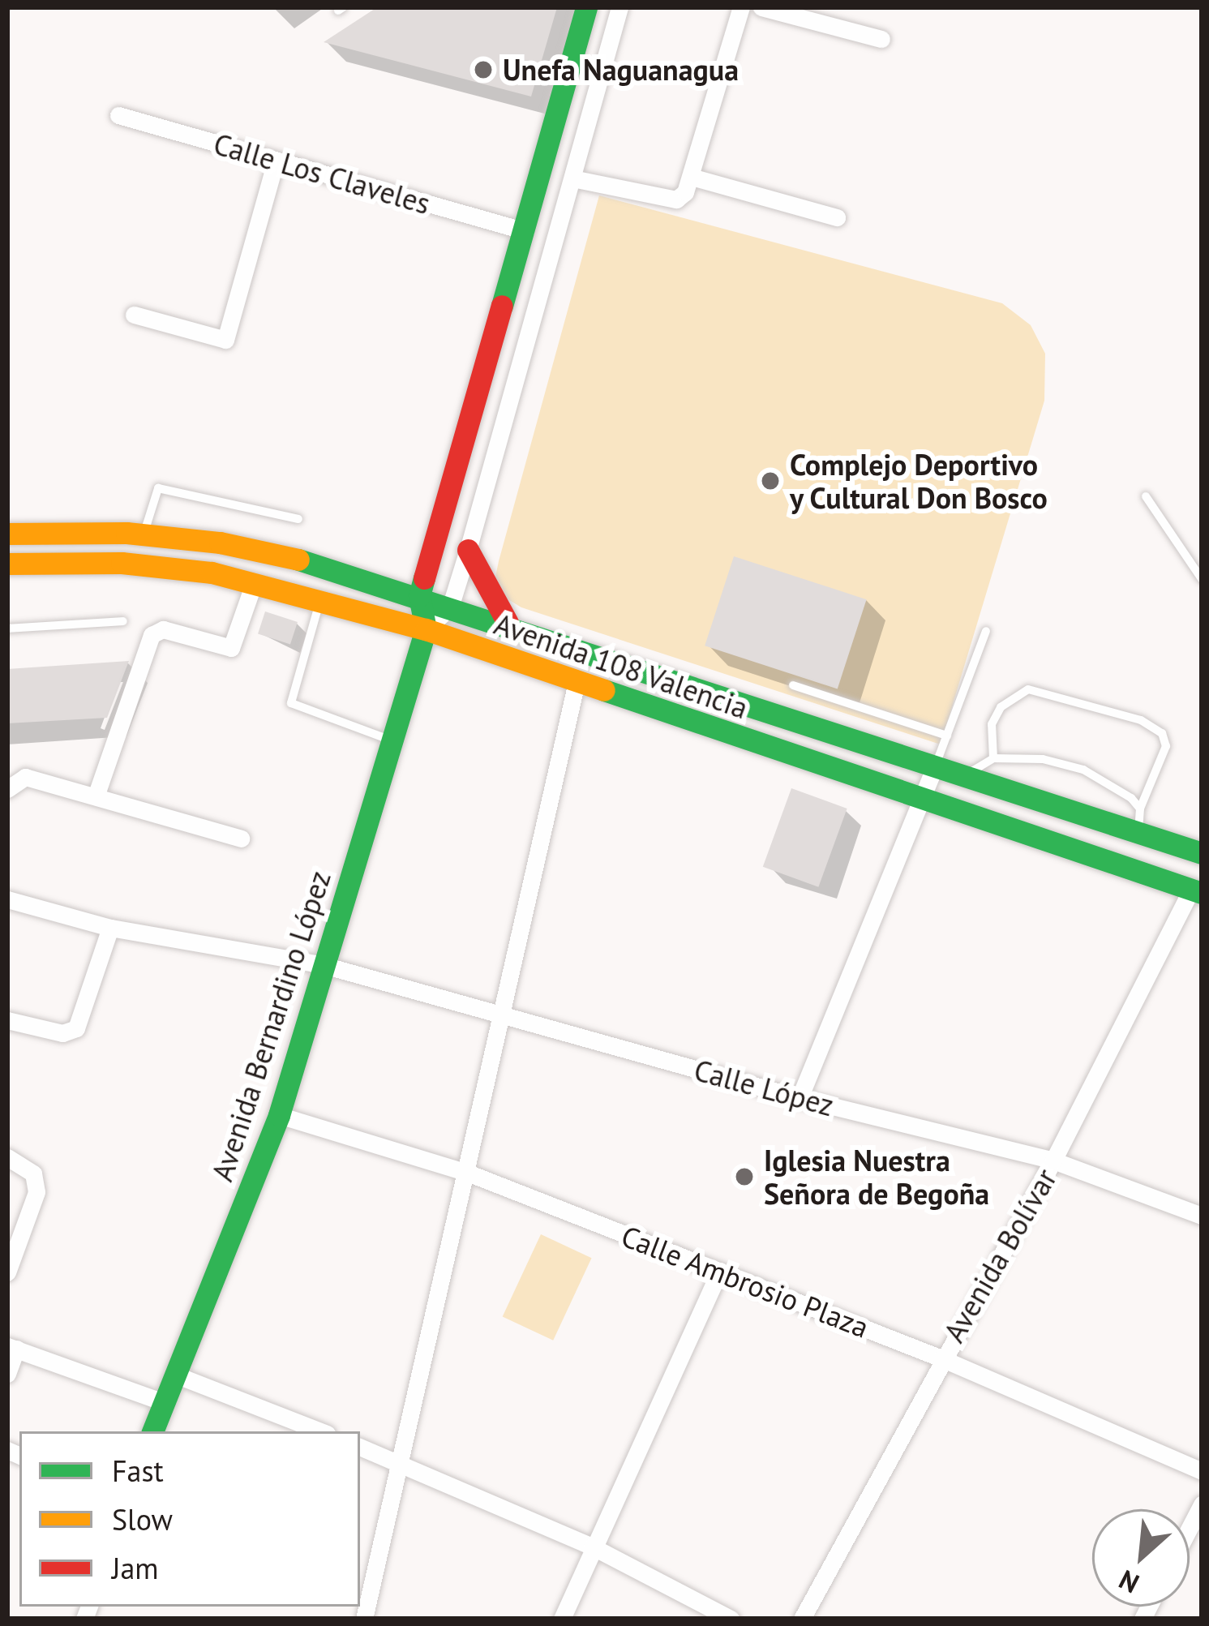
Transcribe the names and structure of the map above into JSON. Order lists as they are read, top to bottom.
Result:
{
  "streets": {
    "street": [
      "Calle Los Claveles",
      "Avenida 108 Valencia",
      "Avenida Bernardino López",
      "Calle López",
      "Avenida Bolívar",
      "Calle Ambrosio Plaza"
    ]
  },
  "crossings": [
    ["Avenida 108 Valencia", "Avenida Bernardino López"],
    ["Avenida 108 Valencia", "Avenida Bolívar"],
    ["Avenida Bernardino López", "Calle López"],
    ["Avenida Bernardino López", "Calle Ambrosio Plaza"],
    ["Calle López", "Avenida Bolívar"],
    ["Avenida Bolívar", "Calle Ambrosio Plaza"]
  ],
  "places": ["Unefa Naguanagua", "Complejo Deportivo y Cultural Don Bosco", "Iglesia Nuestra Señora de Begoña"],
  "legend": ["Fast", "Slow", "Jam"],
  "north": "bottom left"
}
